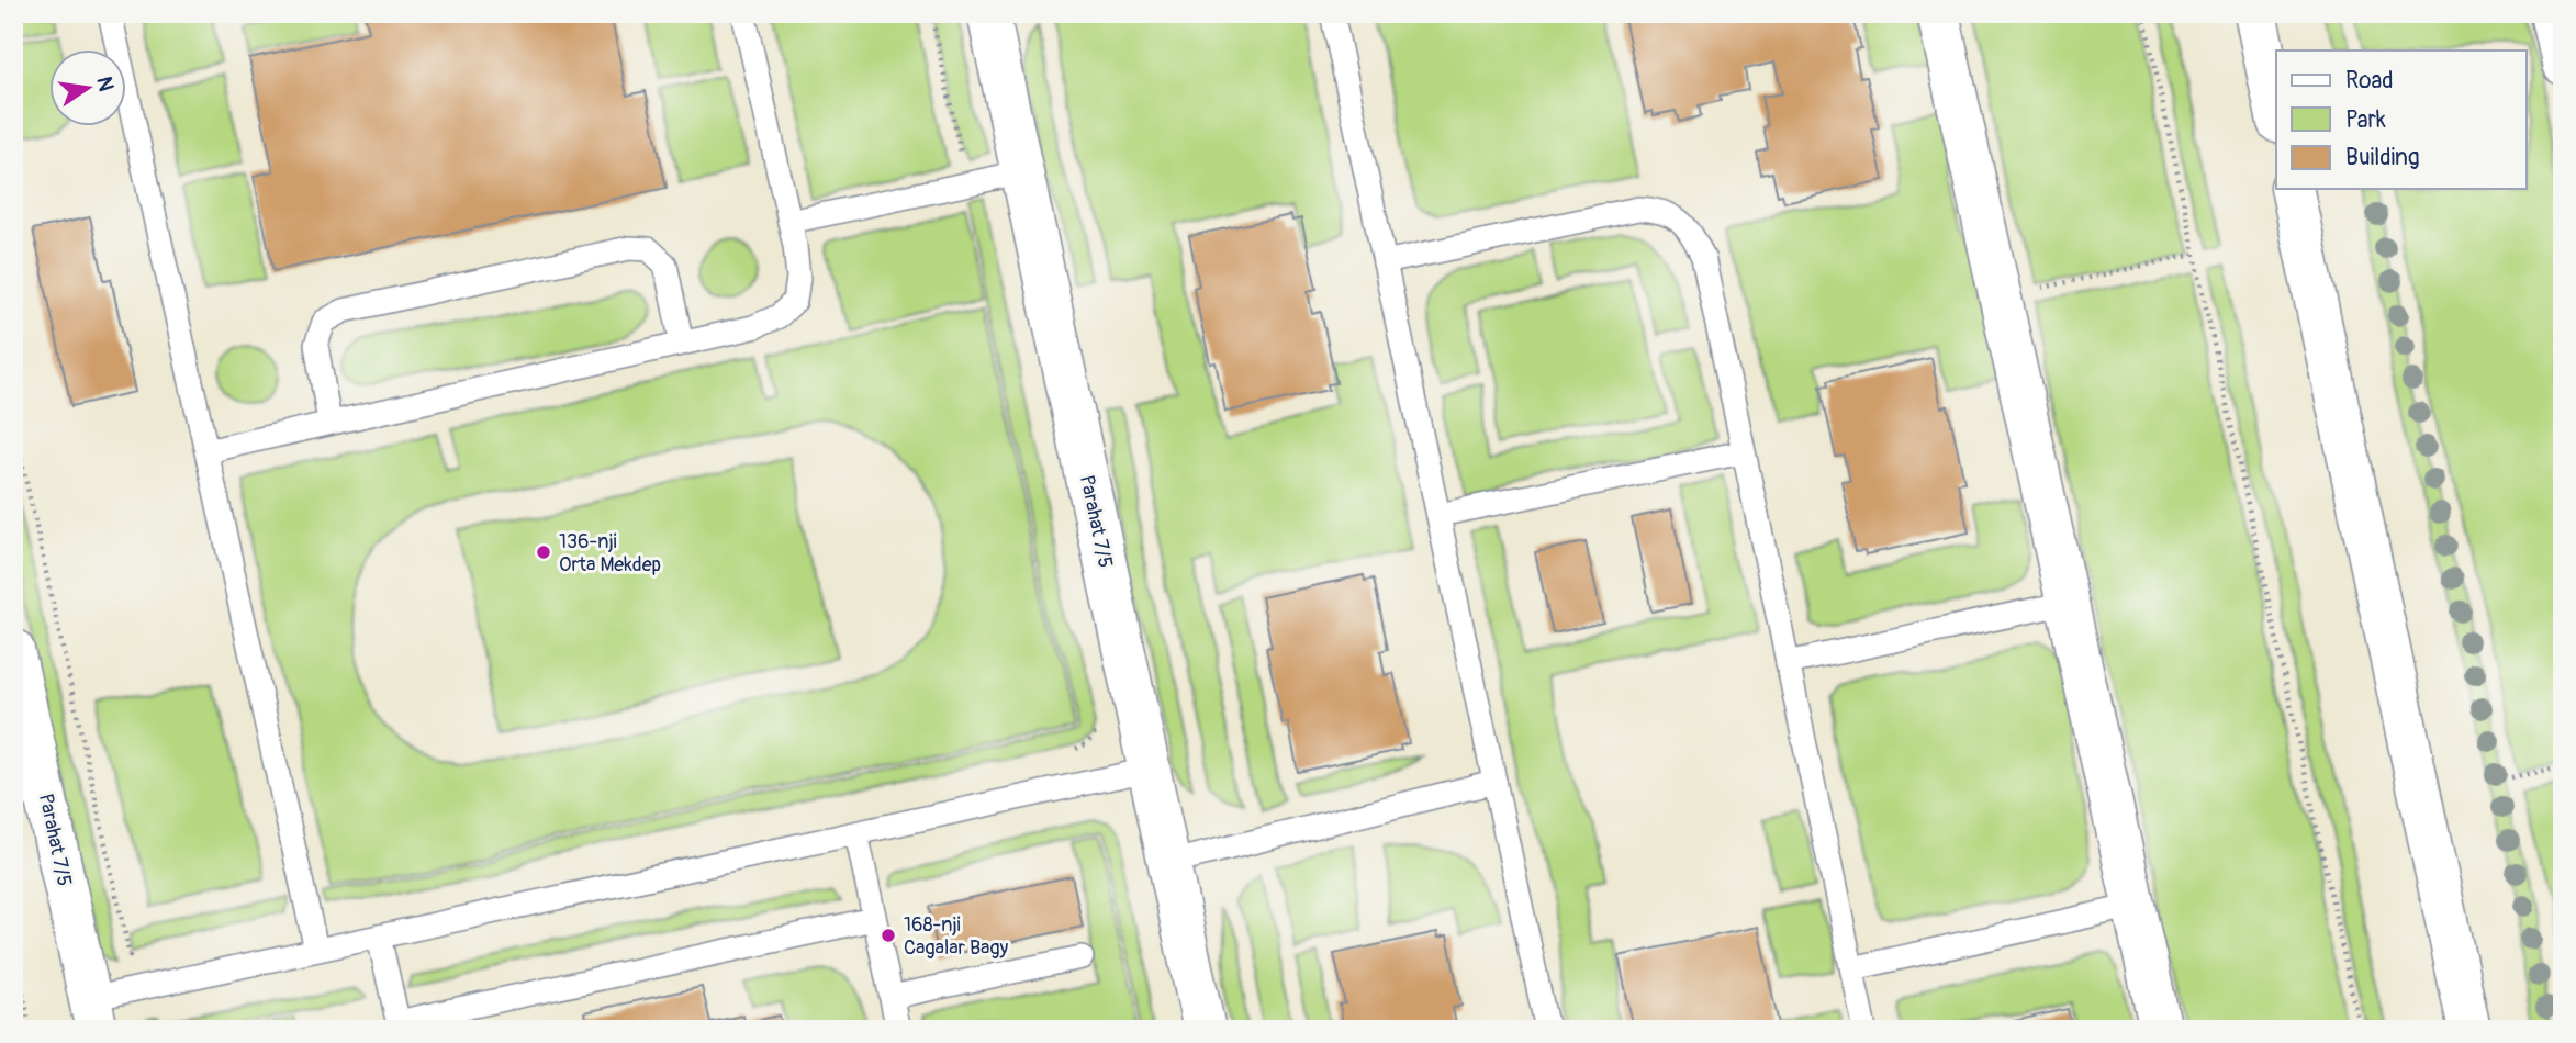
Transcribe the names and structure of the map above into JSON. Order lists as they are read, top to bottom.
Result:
{
  "streets": {
    "street": ["Parahat 7/5"]
  },
  "places": ["136-nji Orta Mekdep", "168-nji Cagalar Bagy"],
  "legend": ["Road", "Park", "Building"],
  "north": "right"
}
